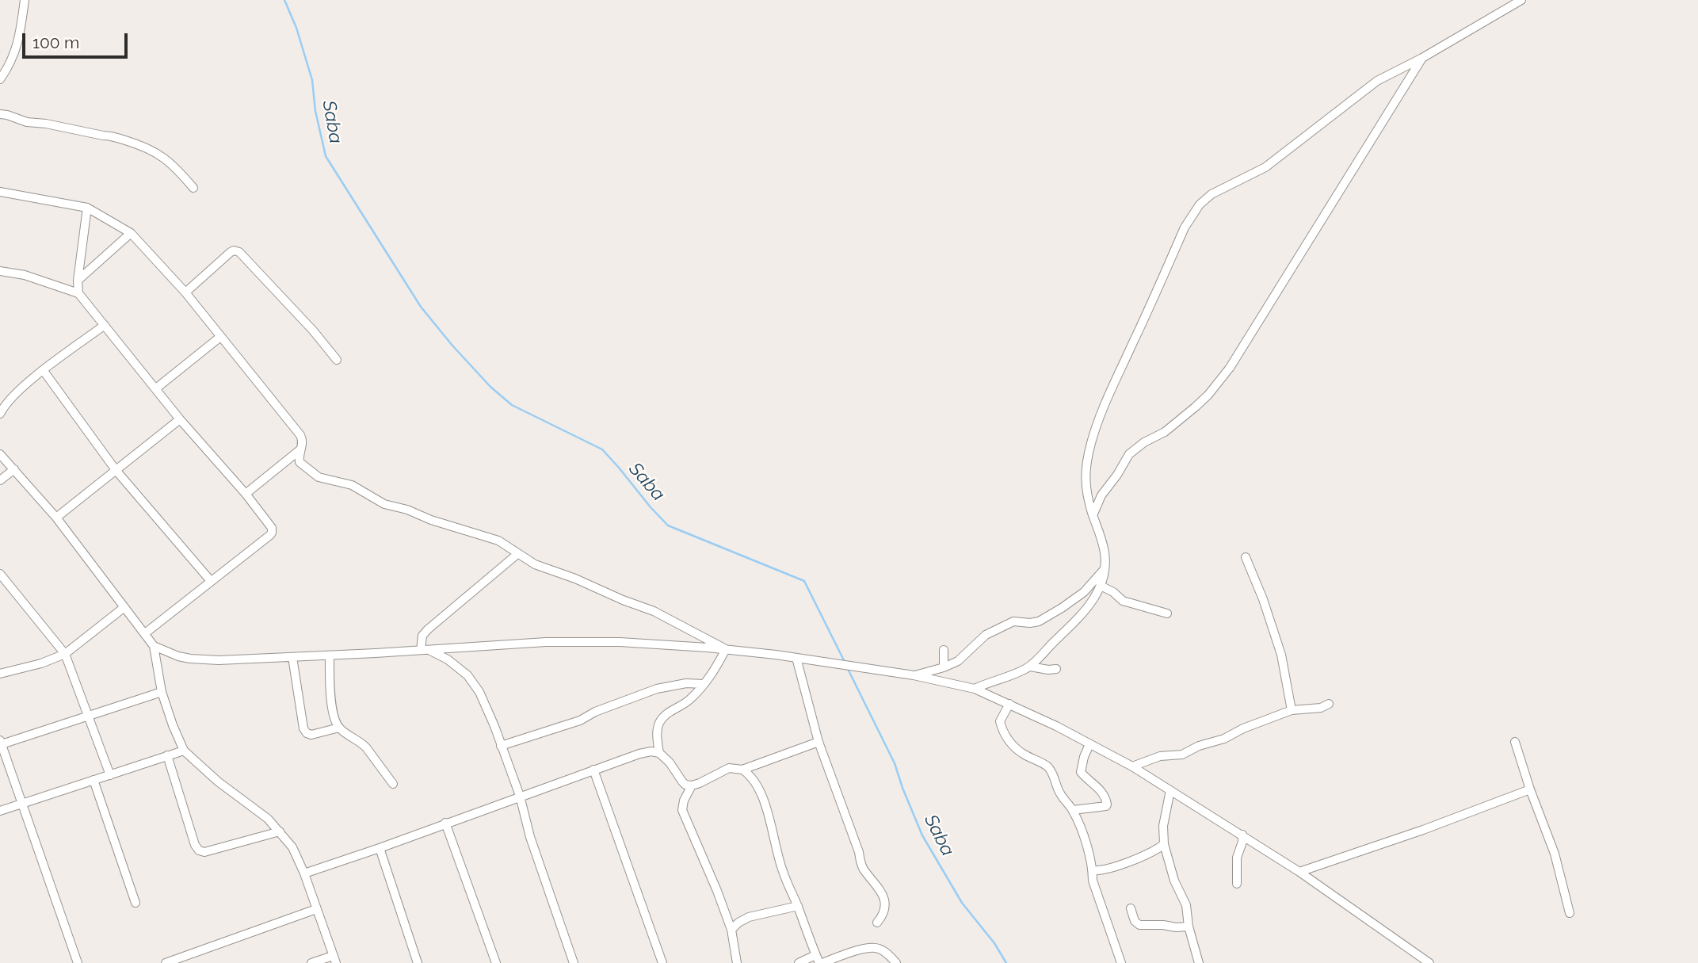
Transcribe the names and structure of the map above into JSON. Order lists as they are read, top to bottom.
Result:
{
  "water": ["Saba"],
  "scale_bar": "100 m"
}
